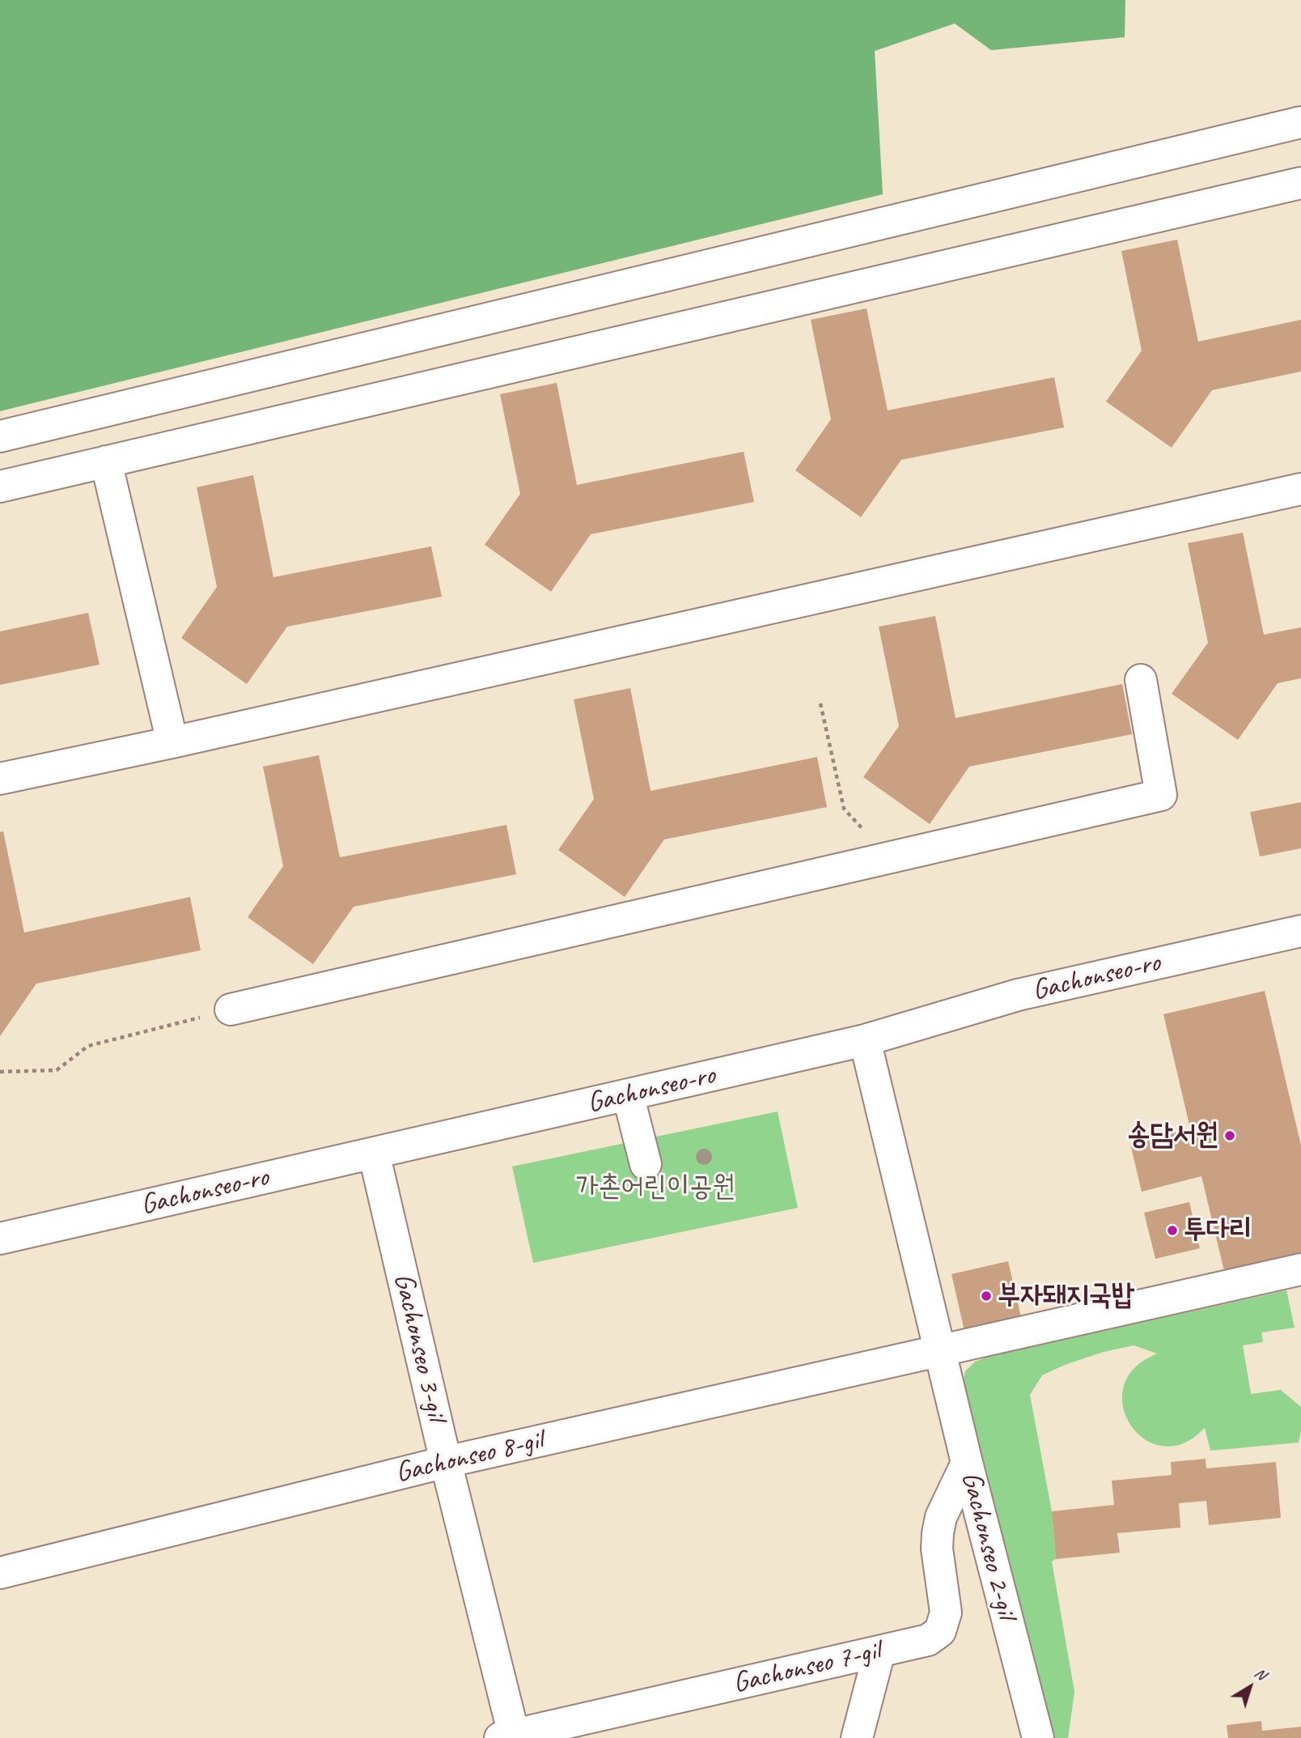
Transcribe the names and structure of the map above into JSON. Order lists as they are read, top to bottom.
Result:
{
  "streets": {
    "street": [
      "Gachonseo-ro",
      "Gachonseo 3-gil",
      "Gachonseo 8-gil",
      "Gachonseo 2-gil",
      "Gachonseo 7-gil"
    ]
  },
  "crossings": [
    ["Gachonseo-ro", "Gachonseo 3-gil"],
    ["Gachonseo-ro", "Gachonseo 2-gil"],
    ["Gachonseo 3-gil", "Gachonseo 8-gil"],
    ["Gachonseo 3-gil", "Gachonseo 7-gil"],
    ["Gachonseo 8-gil", "Gachonseo 2-gil"],
    ["Gachonseo 2-gil", "Gachonseo 7-gil"]
  ],
  "parks": ["가촌어린이공원"],
  "places": ["송담서원", "투다리", "부자돼지국밥"],
  "north": "top right"
}
